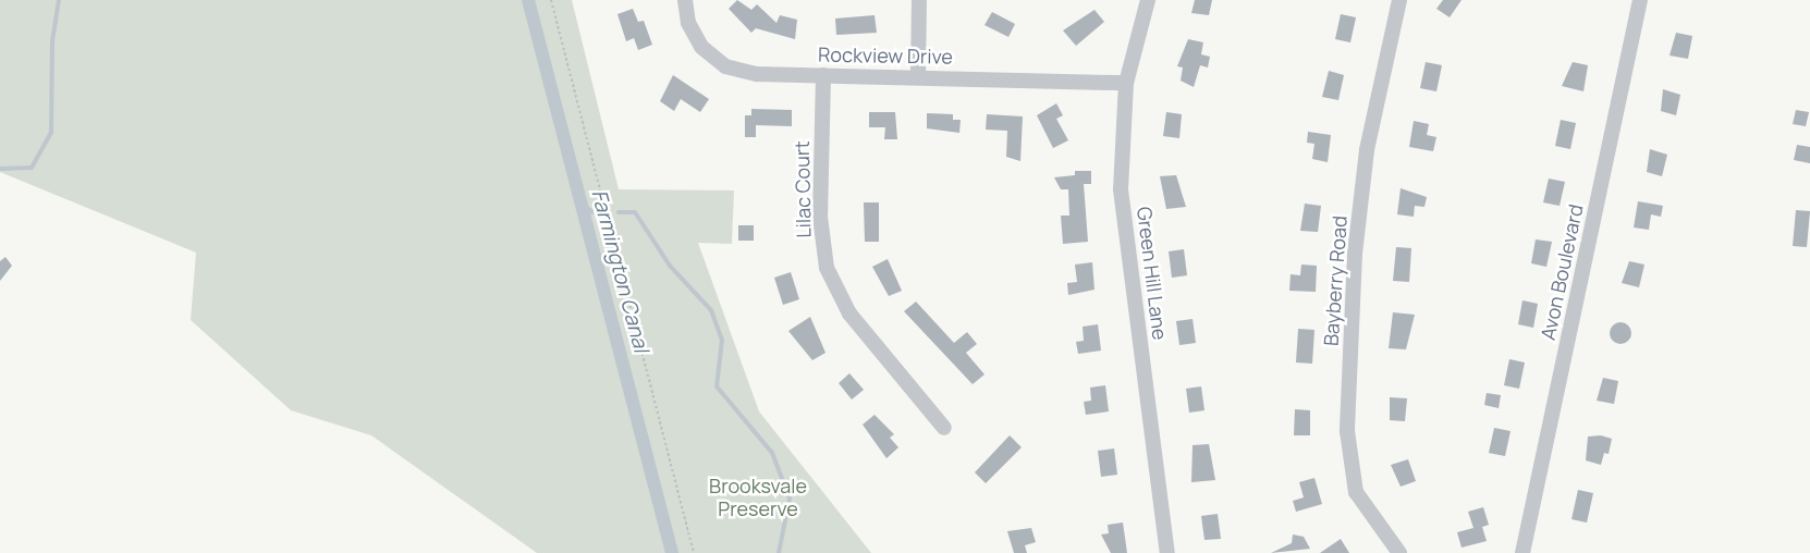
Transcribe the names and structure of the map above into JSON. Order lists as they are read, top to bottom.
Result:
{
  "streets": {
    "street": [
      "Rockview Drive",
      "Lilac Court",
      "Avon Boulevard",
      "Green Hill Lane",
      "Bayberry Road"
    ]
  },
  "crossings": [
    ["Rockview Drive", "Lilac Court"],
    ["Rockview Drive", "Green Hill Lane"]
  ],
  "water": ["Farmington Canal"],
  "parks": ["Brooksvale Preserve"]
}
